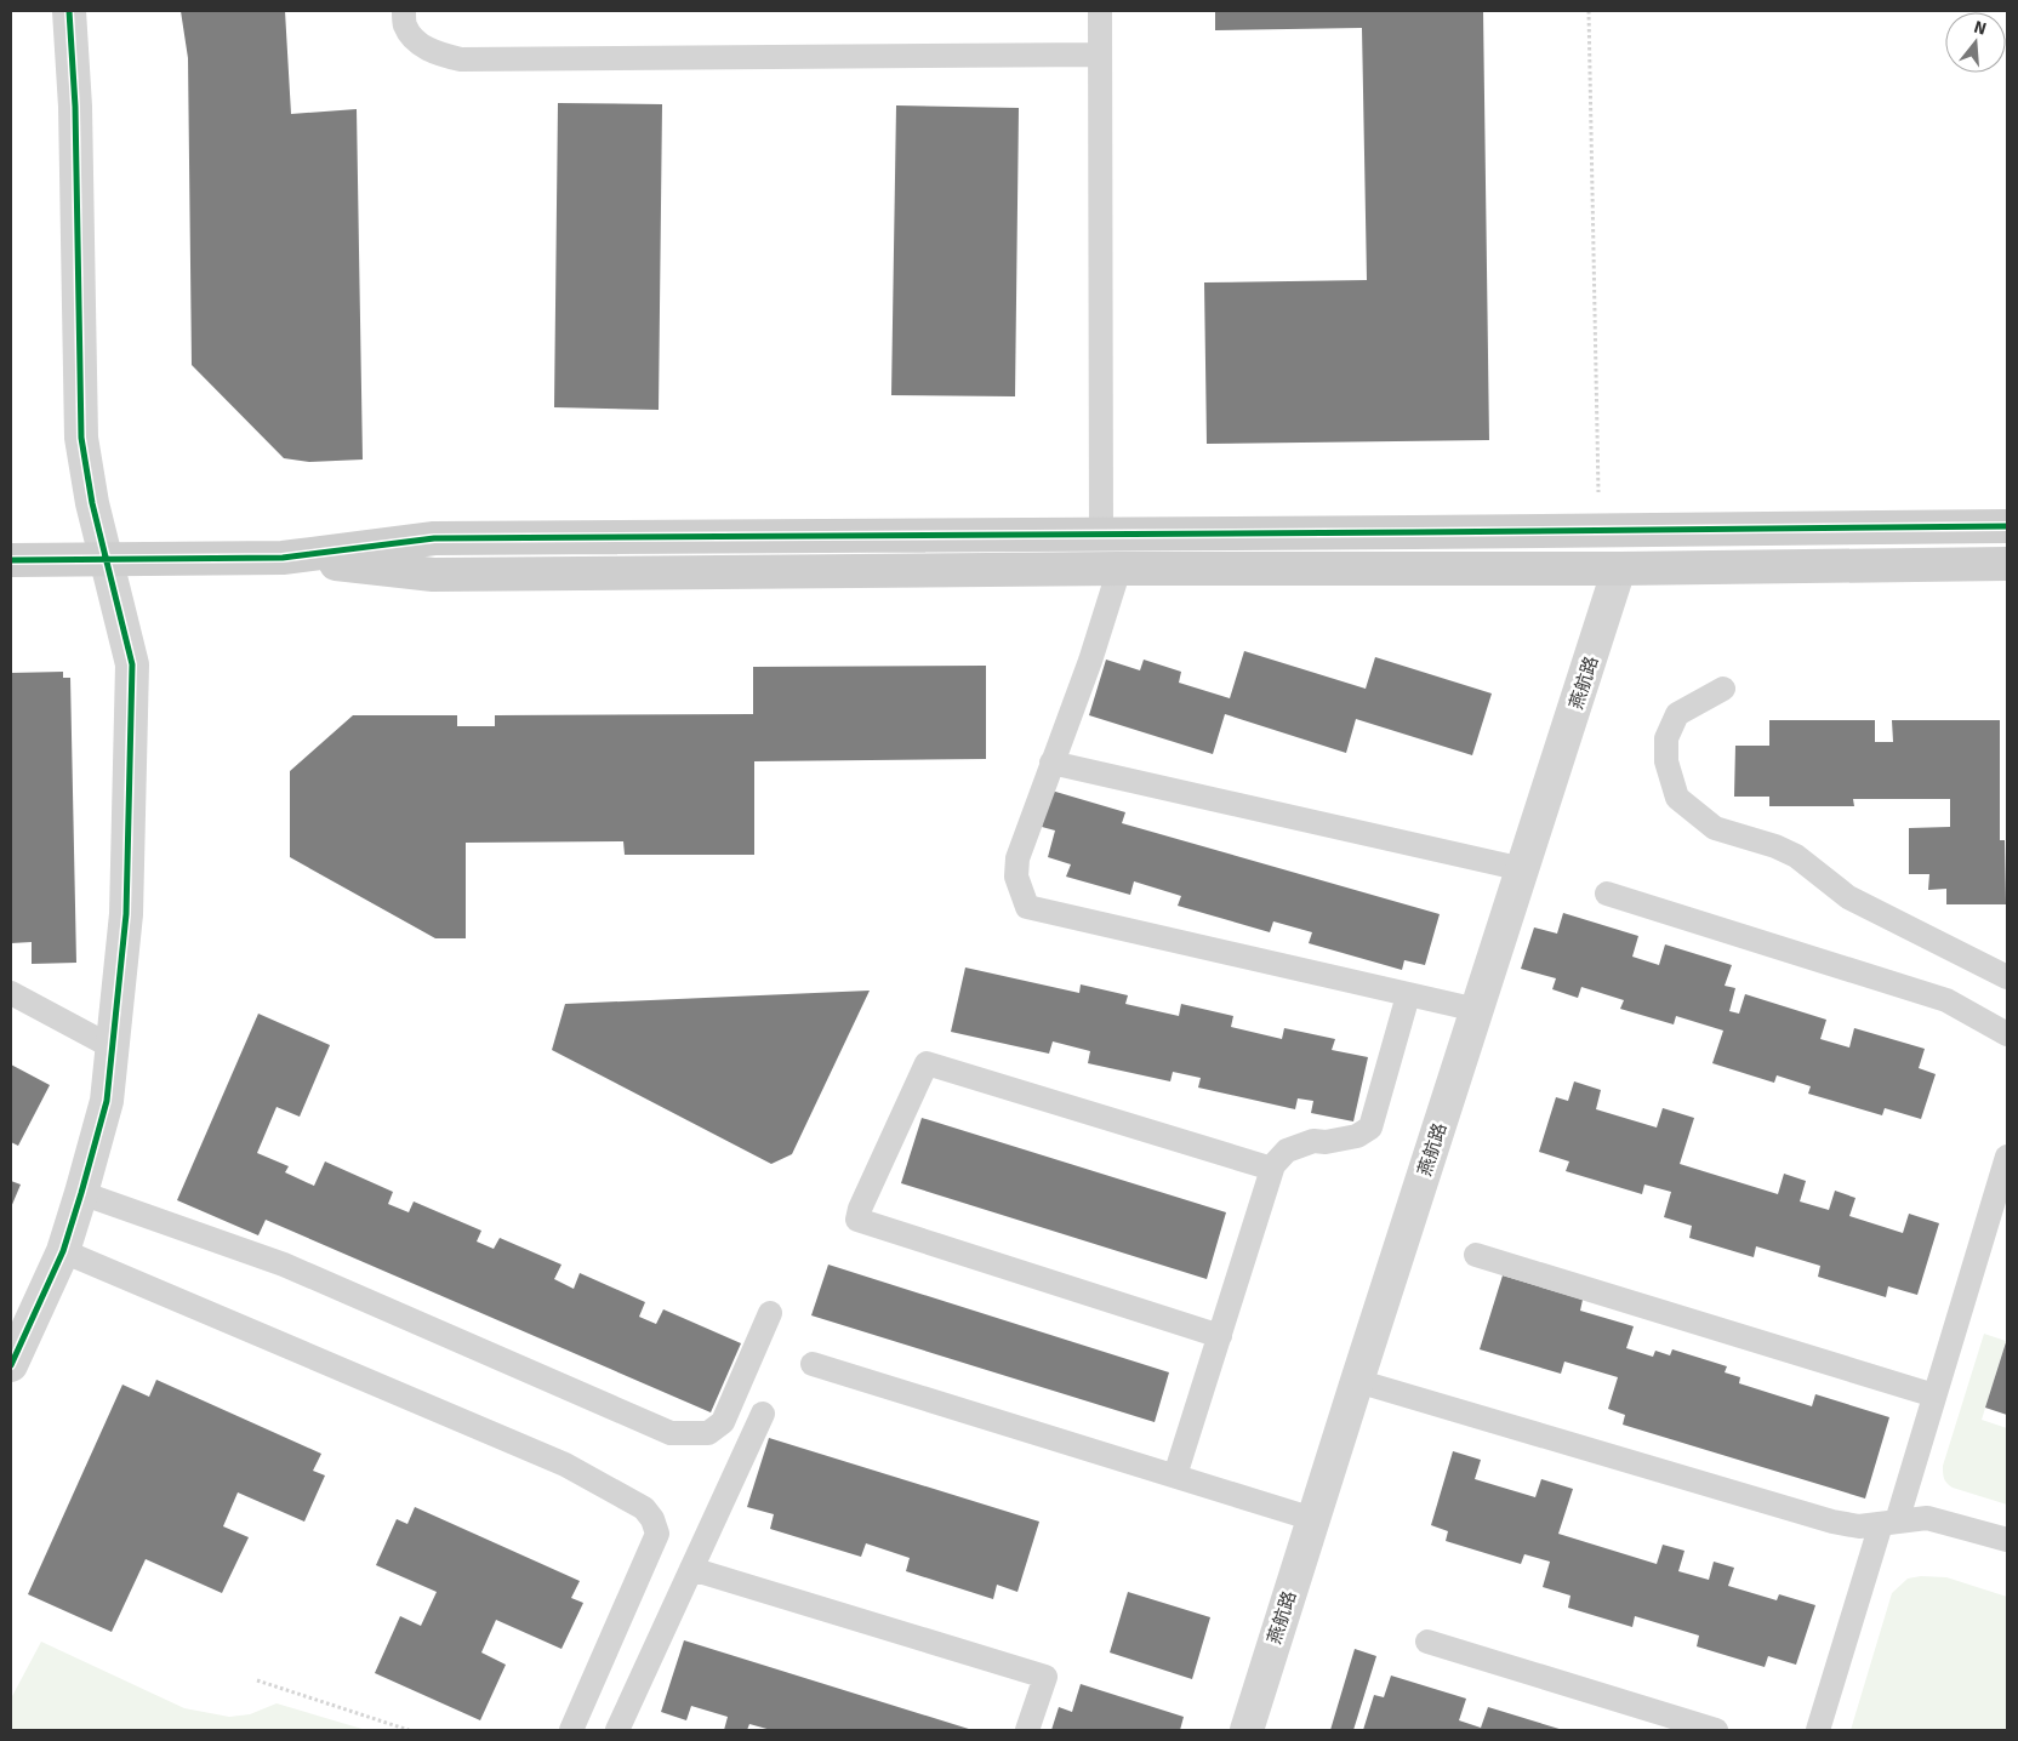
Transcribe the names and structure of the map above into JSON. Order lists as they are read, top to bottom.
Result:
{
  "streets": {
    "street": ["燕航路"]
  },
  "north": "top"
}
